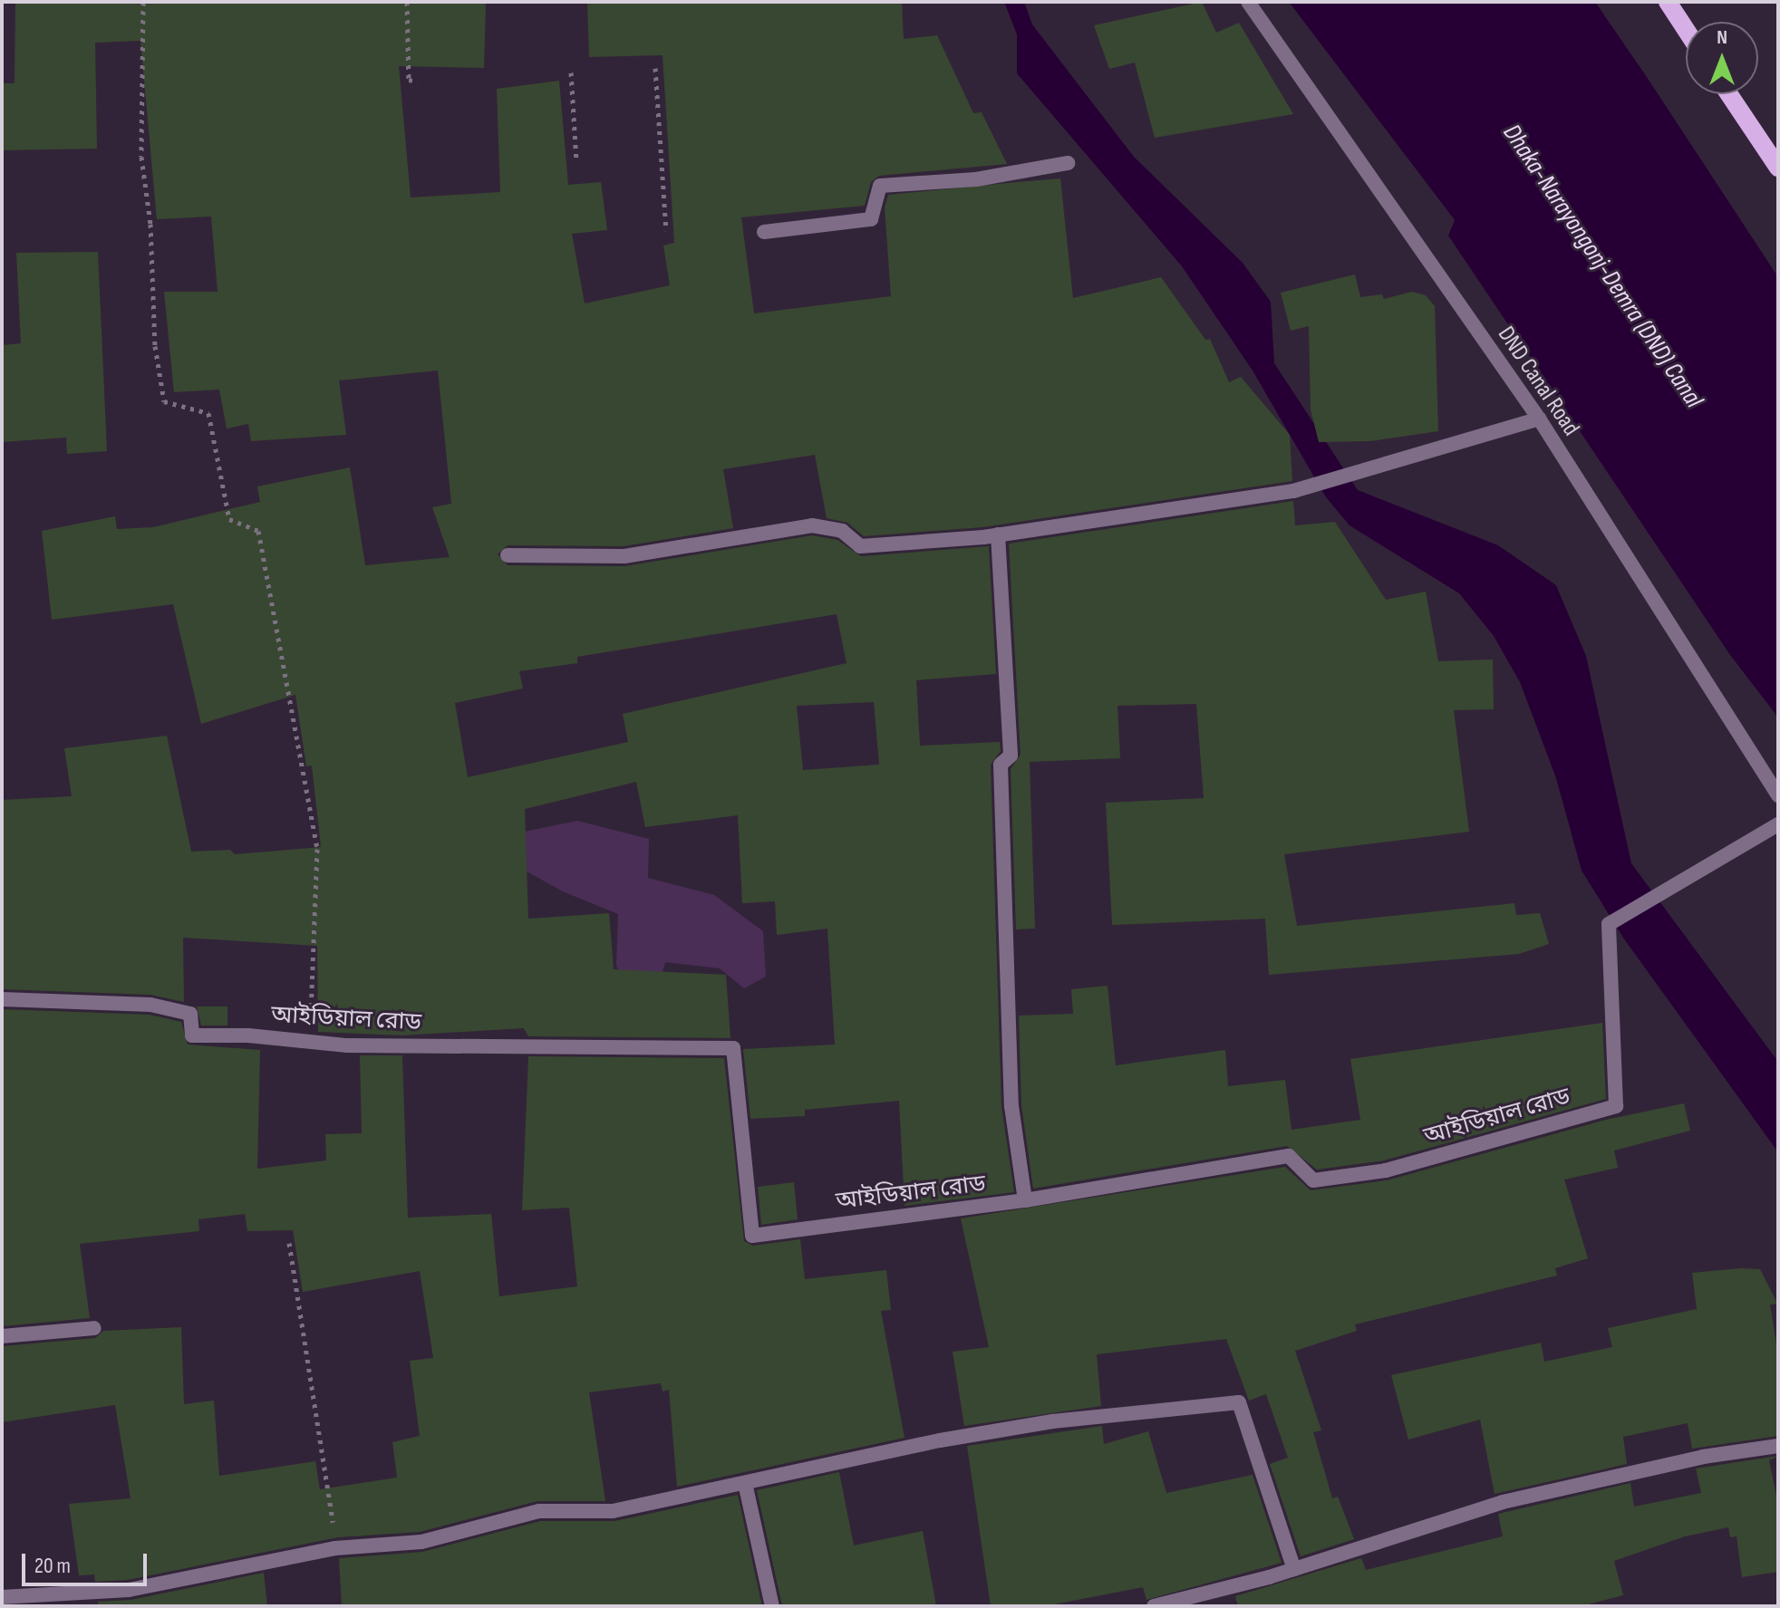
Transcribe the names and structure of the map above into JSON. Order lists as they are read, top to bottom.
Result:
{
  "streets": {
    "street": ["DND Canal Road", "আইডিয়াল রোড"]
  },
  "water": ["Dhaka-Narayongonj-Demra (DND) Canal"],
  "scale_bar": "20 m",
  "north": "top"
}
